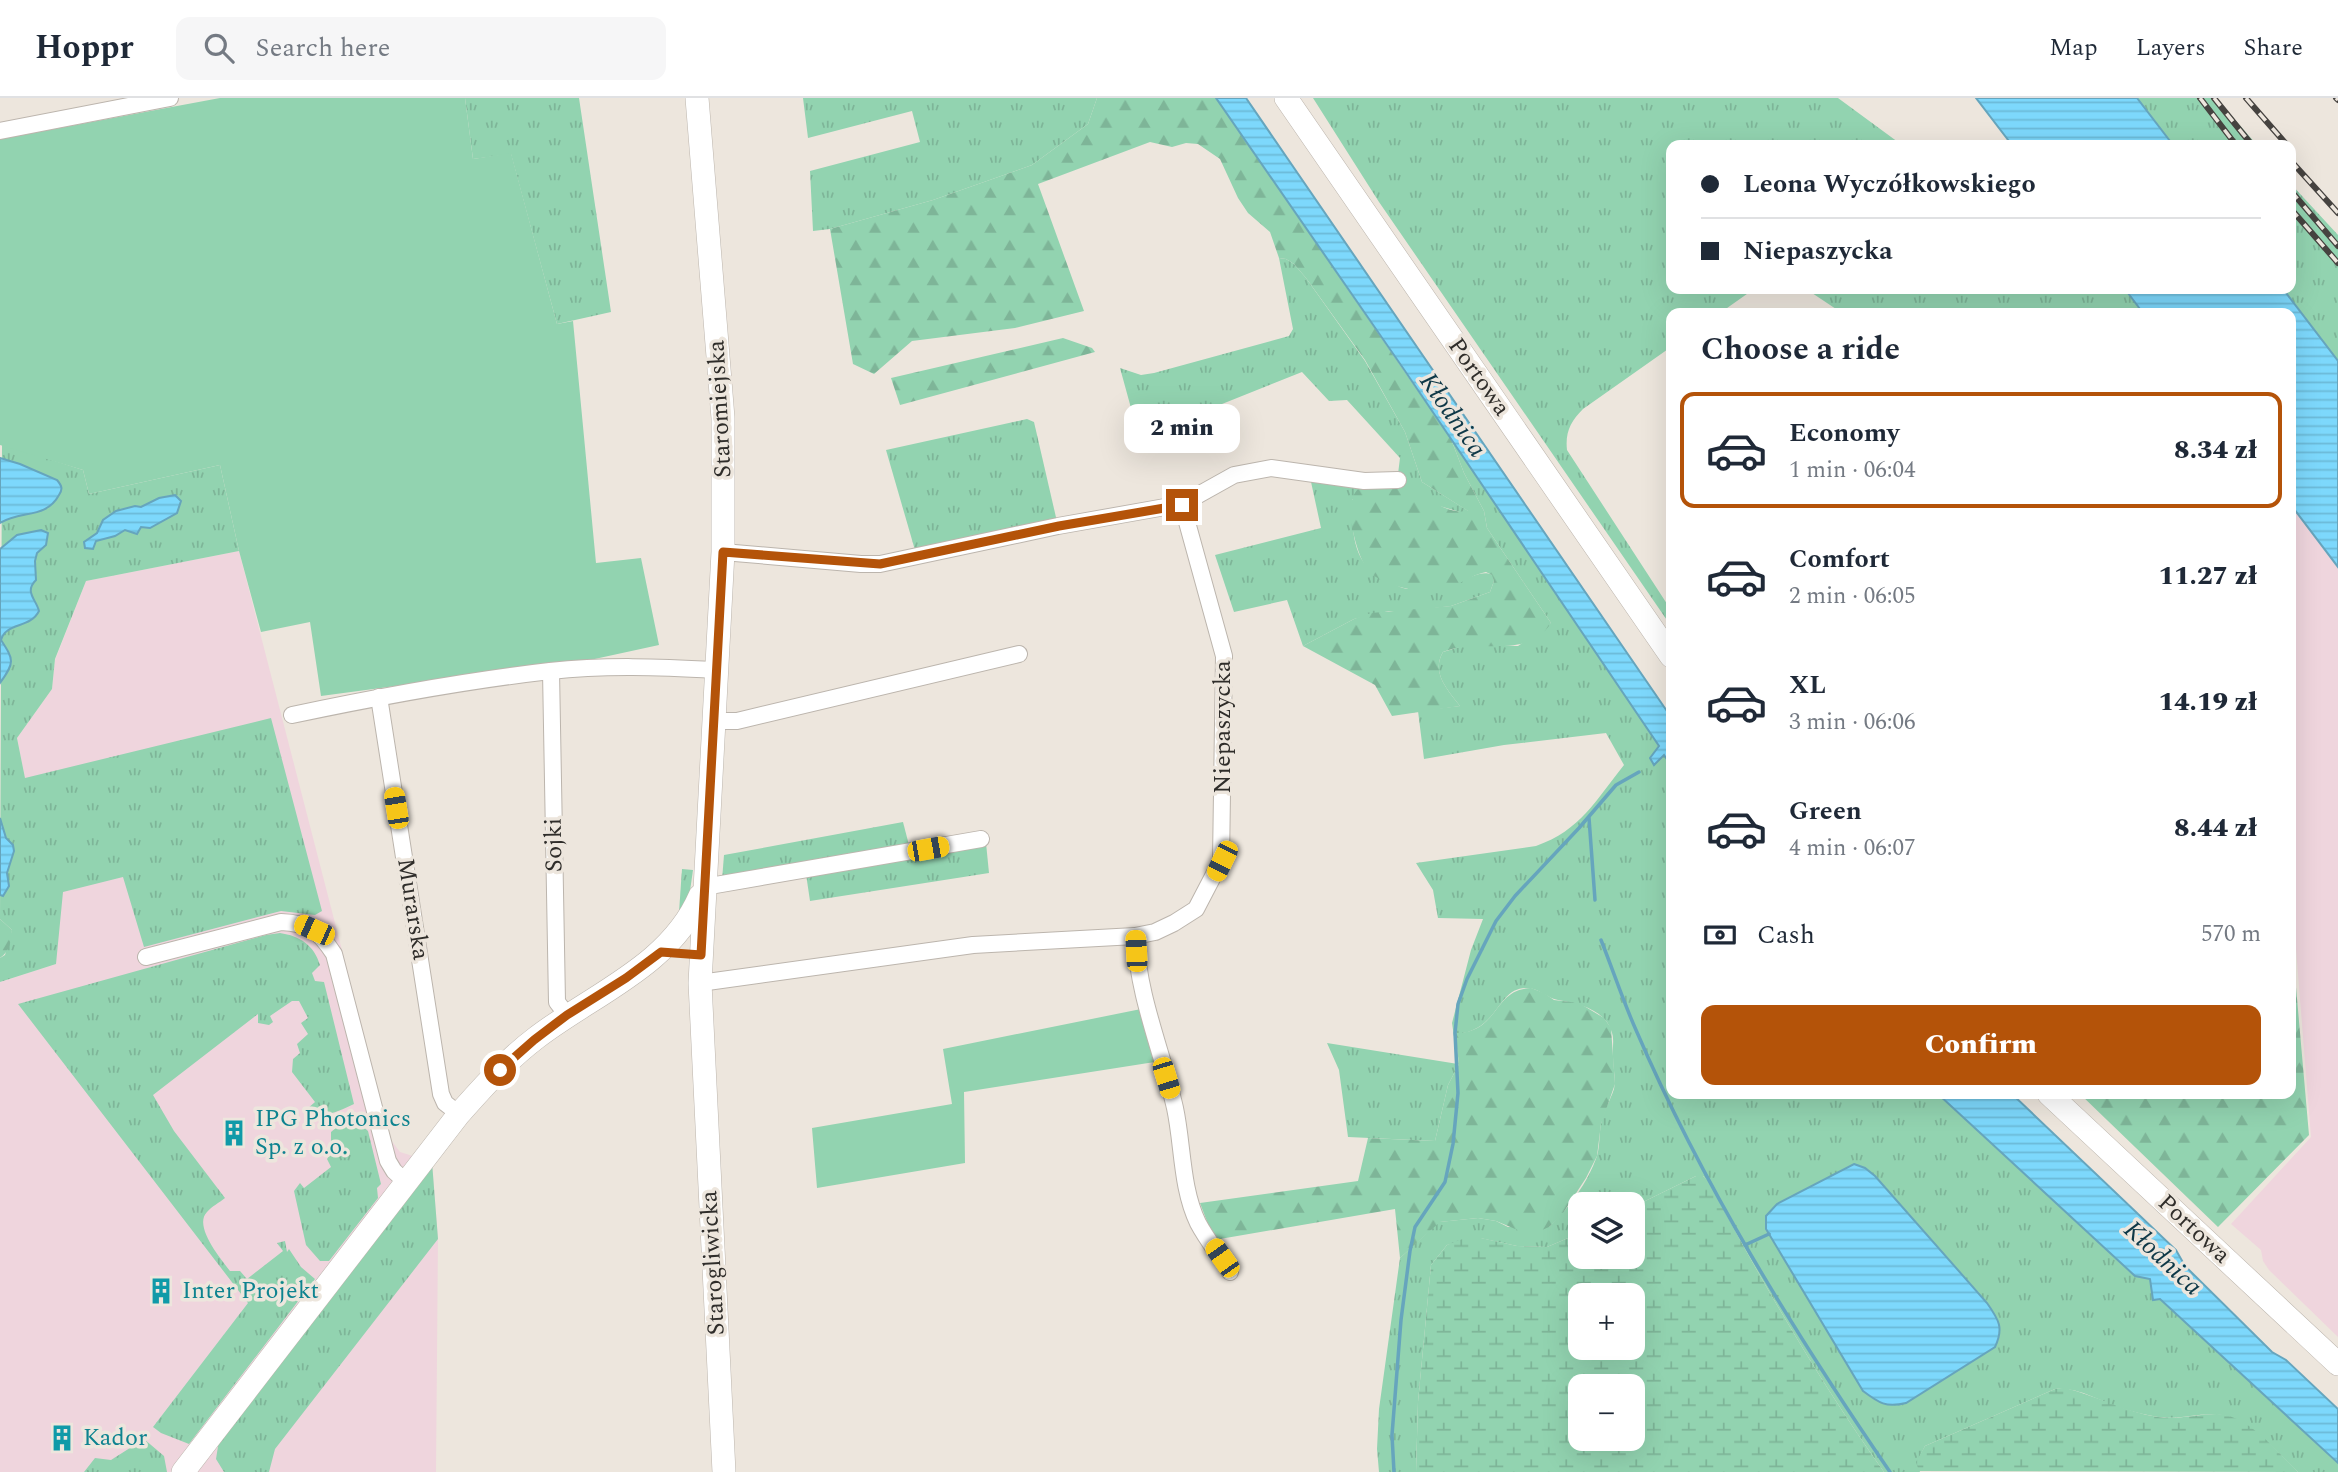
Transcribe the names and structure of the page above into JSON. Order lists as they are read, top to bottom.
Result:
{
  "streets": {
    "street": [
      "Portowa",
      "Staromiejska",
      "Niepaszycka",
      "Sojki",
      "Murarska",
      "Starogliwicka"
    ]
  },
  "crossings": [
    ["Staromiejska", "Niepaszycka"],
    ["Staromiejska", "Starogliwicka"]
  ],
  "water": ["Kłodnica"],
  "places": {
    "building": ["IPG Photonics Sp. z o.o.", "Inter Projekt", "Kador"]
  },
  "page": {
    "header": "Hoppr",
    "search": "Search here",
    "nav": ["Map", "Layers", "Share"],
    "banner": ["Leona Wyczółkowskiego", "Niepaszycka"],
    "heading": "Choose a ride",
    "list": [
      {
        "name": "Economy",
        "note": "1 min · 06:04",
        "value": "8.34 zł"
      },
      {
        "name": "Comfort",
        "note": "2 min · 06:05",
        "value": "11.27 zł"
      },
      {
        "name": "XL",
        "note": "3 min · 06:06",
        "value": "14.19 zł"
      },
      {
        "name": "Green",
        "note": "4 min · 06:07",
        "value": "8.44 zł"
      }
    ],
    "bubble": "2 min",
    "pay": ["Cash", "570 m"],
    "buttons": "Confirm",
    "map_buttons": ["+", "−"]
  }
}
